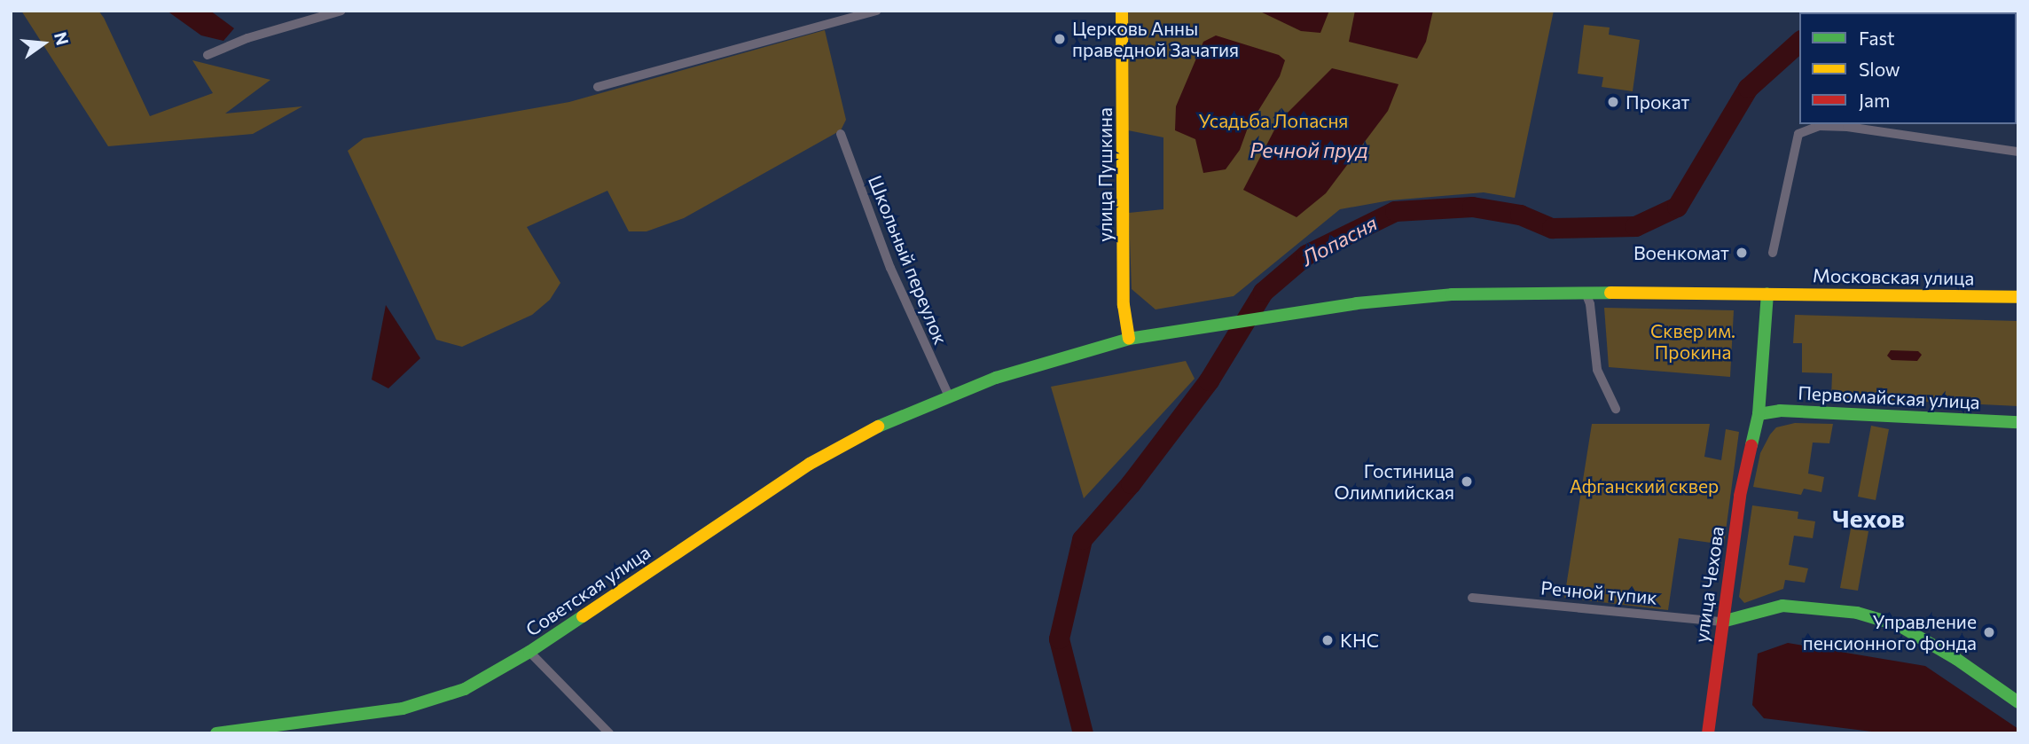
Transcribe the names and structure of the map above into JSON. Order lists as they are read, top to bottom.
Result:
{
  "streets": {
    "main road": [
      "улица Пушкина",
      "Московская улица",
      "Первомайская улица",
      "улица Чехова",
      "Советская улица"
    ],
    "street": ["Школьный переулок", "Речной тупик"]
  },
  "crossings": [
    ["улица Пушкина", "Советская улица"],
    ["Школьный переулок", "Советская улица"],
    ["Московская улица", "улица Чехова"],
    ["Московская улица", "Советская улица"],
    ["Первомайская улица", "улица Чехова"],
    ["улица Чехова", "Речной тупик"]
  ],
  "districts": ["Чехов"],
  "water": ["Речной пруд", "Лопасня"],
  "parks": ["Усадьба Лопасня", "Сквер им. Прокина", "Афганский сквер"],
  "places": [
    "Церковь Анны праведной Зачатия",
    "Прокат",
    "Военкомат",
    "Гостиница Олимпийская",
    "Управление пенсионного фонда",
    "КНС"
  ],
  "legend": ["Fast", "Slow", "Jam"],
  "north": "right"
}
